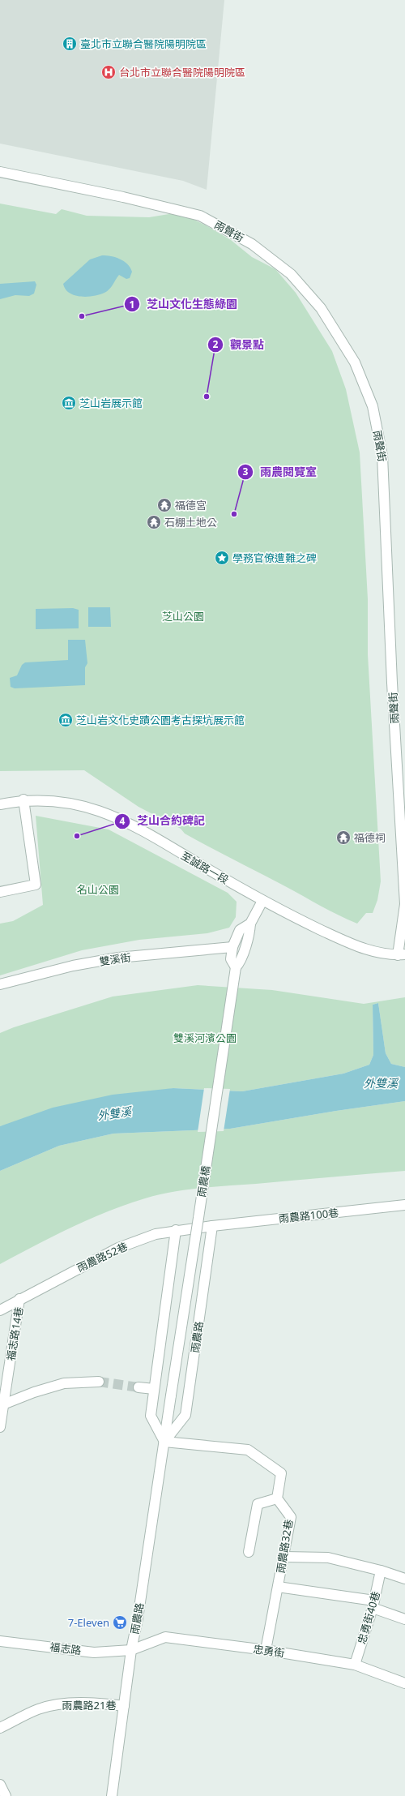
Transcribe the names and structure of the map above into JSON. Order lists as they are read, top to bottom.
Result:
{
  "streets": {
    "street": [
      "雨聲街",
      "至誠路一段",
      "雙溪街",
      "雨農橋",
      "雨農路100巷",
      "雨農路52巷",
      "福志路14巷",
      "雨農路",
      "雨農路32巷",
      "忠勇街40巷",
      "福志路",
      "忠勇街",
      "雨農路21巷"
    ]
  },
  "crossings": [
    ["雨聲街", "至誠路一段"],
    ["雨農橋", "雨農路"],
    ["雨農路100巷", "雨農路52巷"],
    ["雨農路100巷", "雨農路"],
    ["雨農路52巷", "福志路14巷"],
    ["雨農路52巷", "雨農路"],
    ["雨農路", "福志路"],
    ["雨農路", "忠勇街"],
    ["雨農路", "雨農路21巷"],
    ["雨農路32巷", "忠勇街"],
    ["忠勇街40巷", "忠勇街"],
    ["福志路", "忠勇街"]
  ],
  "water": ["外雙溪"],
  "parks": ["芝山公園", "名山公園", "雙溪河濱公園"],
  "places": {
    "building": ["臺北市立聯合醫院陽明院區"],
    "hospital": ["台北市立聯合醫院陽明院區"],
    "other": [
      "芝山文化生態綠園",
      "觀景點",
      "雨農閱覽室",
      "芝山合約碑記"
    ],
    "museum": ["芝山岩展示館", "芝山岩文化史蹟公園考古探坑展示館"],
    "temple": ["福德宮", "石棚土地公", "福德祠"],
    "place": ["學務官僚遭難之碑"],
    "supermarket": ["7-Eleven"]
  }
}
